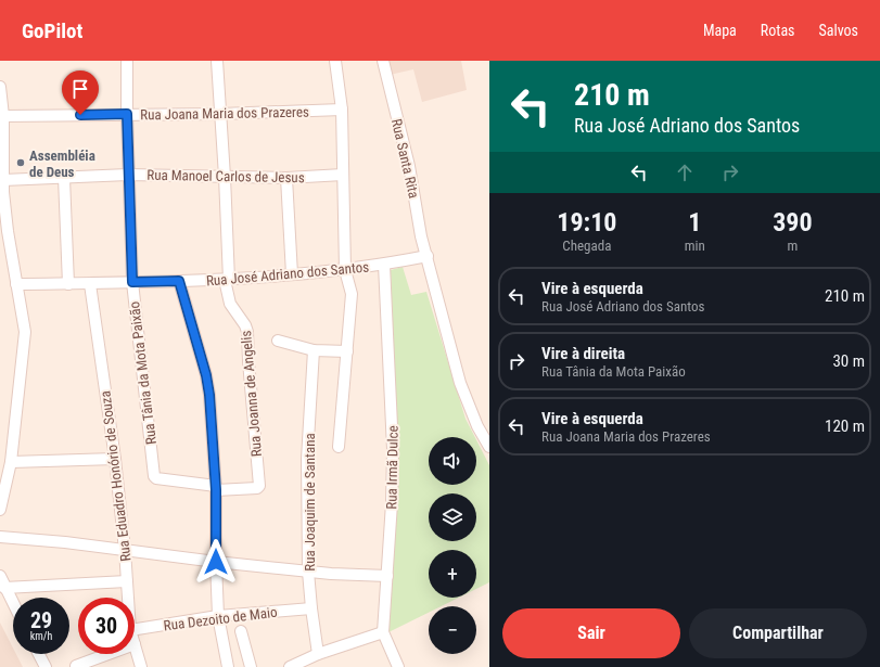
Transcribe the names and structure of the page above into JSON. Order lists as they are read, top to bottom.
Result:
{
  "streets": {
    "street": [
      "Rua Joana Maria dos Prazeres",
      "Rua Santa Rita",
      "Rua Manoel Carlos de Jesus",
      "Rua José Adriano dos Santos",
      "Rua Tânia da Mota Paixão",
      "Rua Joanna de Angelis",
      "Rua Irmã Dulce",
      "Rua Eduadro Honório de Souza",
      "Rua Joaquim de Santana",
      "Rua Dezoito de Maio"
    ]
  },
  "crossings": [
    ["Rua Joana Maria dos Prazeres", "Rua Tânia da Mota Paixão"],
    ["Rua Joana Maria dos Prazeres", "Rua Joanna de Angelis"],
    ["Rua Santa Rita", "Rua José Adriano dos Santos"],
    ["Rua Manoel Carlos de Jesus", "Rua Tânia da Mota Paixão"],
    ["Rua Manoel Carlos de Jesus", "Rua Joanna de Angelis"],
    ["Rua José Adriano dos Santos", "Rua Tânia da Mota Paixão"],
    ["Rua José Adriano dos Santos", "Rua Joanna de Angelis"],
    ["Rua José Adriano dos Santos", "Rua Irmã Dulce"],
    ["Rua José Adriano dos Santos", "Rua Eduadro Honório de Souza"],
    ["Rua Tânia da Mota Paixão", "Rua Joanna de Angelis"],
    ["Rua Joaquim de Santana", "Rua Dezoito de Maio"]
  ],
  "places": ["Assembléia de Deus"],
  "page": {
    "header": "GoPilot",
    "nav": ["Mapa", "Rotas", "Salvos"],
    "turn": ["210 m", "Rua José Adriano dos Santos"],
    "eta": [
      "19:10",
      "Chegada",
      "1",
      "min",
      "390",
      "m"
    ],
    "list": [
      {
        "name": "Vire à esquerda",
        "note": "Rua José Adriano dos Santos",
        "value": "210 m"
      },
      {
        "name": "Vire à direita",
        "note": "Rua Tânia da Mota Paixão",
        "value": "30 m"
      },
      {
        "name": "Vire à esquerda",
        "note": "Rua Joana Maria dos Prazeres",
        "value": "120 m"
      }
    ],
    "map_buttons": ["+", "−"],
    "speed": "29 km/h",
    "limit": "30",
    "buttons": ["Sair", "Compartilhar"]
  }
}
